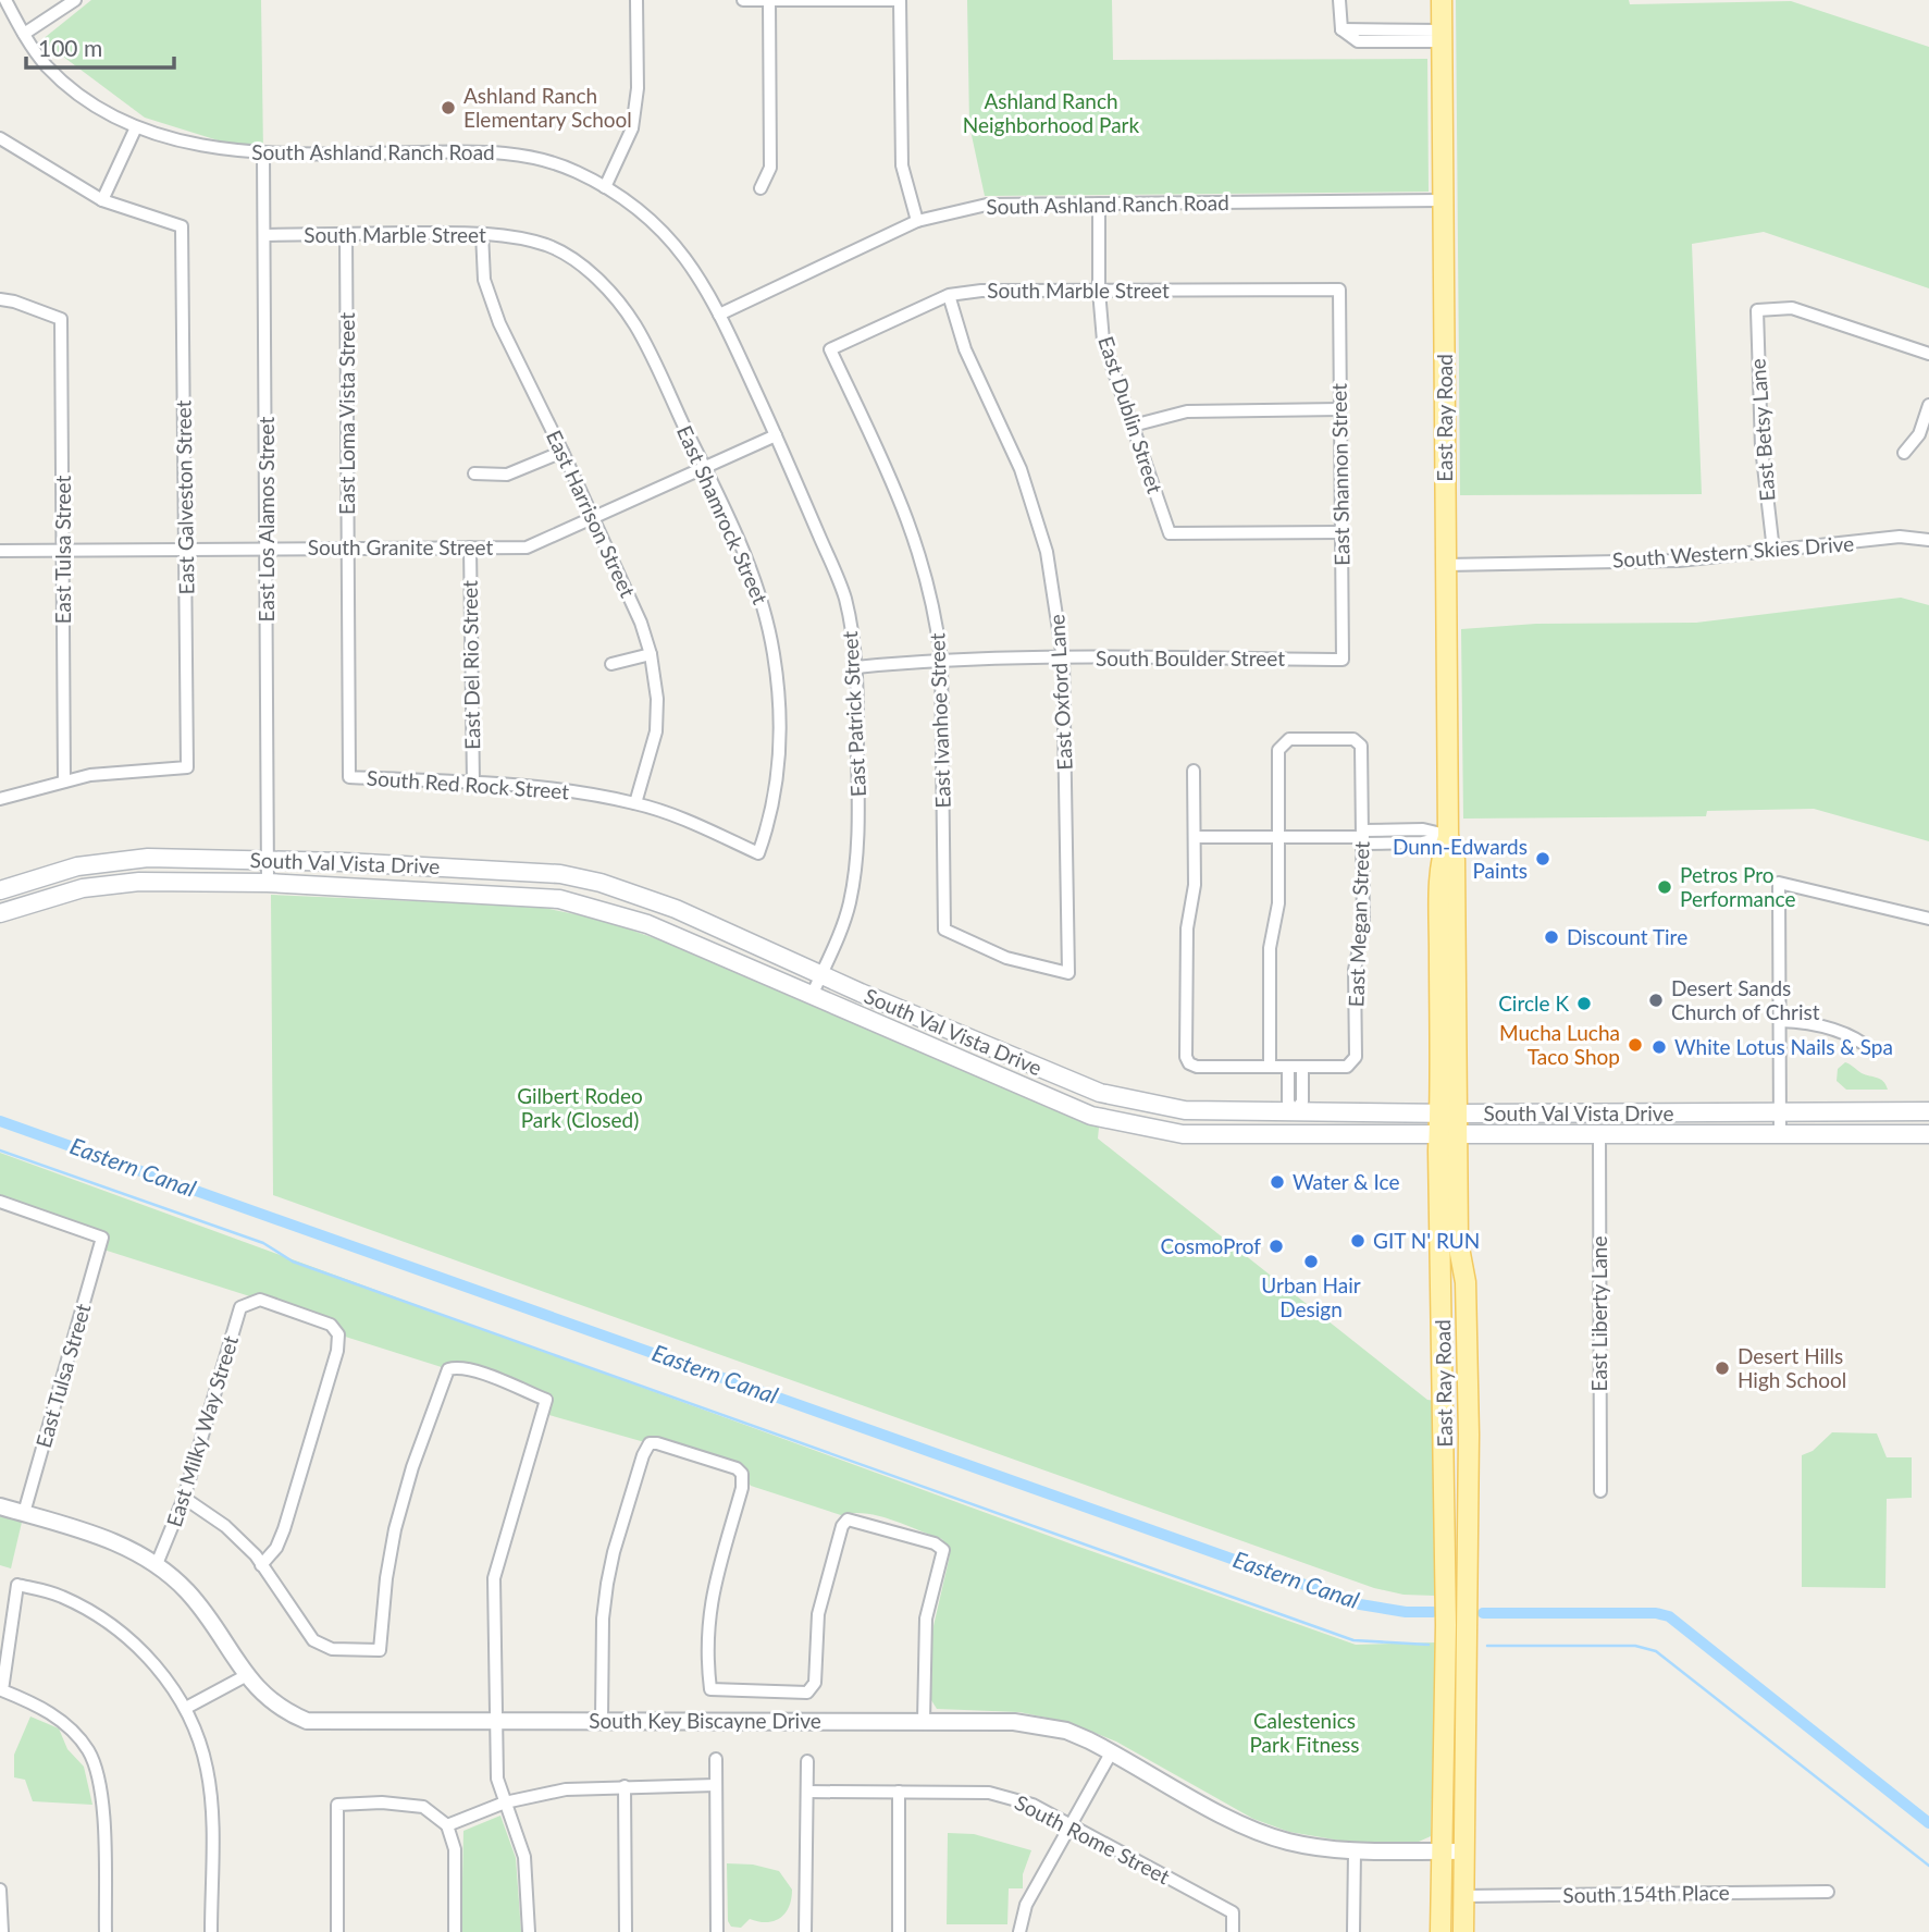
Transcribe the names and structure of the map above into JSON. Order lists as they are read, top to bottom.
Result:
{
  "streets": {
    "main road": ["East Ray Road", "South Val Vista Drive"],
    "street": [
      "South Ashland Ranch Road",
      "South Marble Street",
      "East Loma Vista Street",
      "East Dublin Street",
      "East Betsy Lane",
      "East Shannon Street",
      "East Galveston Street",
      "East Harrison Street",
      "East Shamrock Street",
      "East Los Alamos Street",
      "South Granite Street",
      "East Tulsa Street",
      "South Western Skies Drive",
      "South Boulder Street",
      "East Del Rio Street",
      "East Oxford Lane",
      "East Patrick Street",
      "East Ivanhoe Street",
      "South Red Rock Street",
      "East Megan Street",
      "East Liberty Lane",
      "East Milky Way Street",
      "South Key Biscayne Drive",
      "South Rome Street",
      "South 154th Place"
    ]
  },
  "crossings": [
    ["South Ashland Ranch Road", "East Dublin Street"],
    ["South Ashland Ranch Road", "East Ray Road"],
    ["South Ashland Ranch Road", "East Los Alamos Street"],
    ["South Ashland Ranch Road", "East Patrick Street"],
    ["South Marble Street", "East Loma Vista Street"],
    ["South Marble Street", "East Dublin Street"],
    ["South Marble Street", "East Shannon Street"],
    ["South Marble Street", "East Harrison Street"],
    ["South Marble Street", "East Shamrock Street"],
    ["South Marble Street", "East Los Alamos Street"],
    ["South Marble Street", "East Oxford Lane"],
    ["South Marble Street", "East Ivanhoe Street"],
    ["East Loma Vista Street", "South Granite Street"],
    ["East Loma Vista Street", "South Red Rock Street"],
    ["East Dublin Street", "East Shannon Street"],
    ["East Ray Road", "South Western Skies Drive"],
    ["East Ray Road", "South Val Vista Drive"],
    ["East Ray Road", "South Key Biscayne Drive"],
    ["East Ray Road", "South 154th Place"],
    ["East Betsy Lane", "South Western Skies Drive"],
    ["East Shannon Street", "South Boulder Street"],
    ["East Galveston Street", "South Granite Street"],
    ["East Galveston Street", "East Tulsa Street"],
    ["East Harrison Street", "South Granite Street"],
    ["East Harrison Street", "South Red Rock Street"],
    ["East Shamrock Street", "South Granite Street"],
    ["East Shamrock Street", "South Red Rock Street"],
    ["East Los Alamos Street", "South Granite Street"],
    ["East Los Alamos Street", "South Val Vista Drive"],
    ["South Granite Street", "East Tulsa Street"],
    ["South Granite Street", "East Del Rio Street"],
    ["South Granite Street", "East Patrick Street"],
    ["East Tulsa Street", "South Key Biscayne Drive"],
    ["South Boulder Street", "East Oxford Lane"],
    ["South Boulder Street", "East Patrick Street"],
    ["South Boulder Street", "East Ivanhoe Street"],
    ["East Del Rio Street", "South Red Rock Street"],
    ["East Oxford Lane", "East Ivanhoe Street"],
    ["East Patrick Street", "South Val Vista Drive"],
    ["South Val Vista Drive", "East Liberty Lane"],
    ["East Milky Way Street", "South Key Biscayne Drive"]
  ],
  "water": ["Eastern Canal"],
  "parks": ["Ashland Ranch Neighborhood Park", "Gilbert Rodeo Park (Closed)", "Calestenics Park Fitness"],
  "places": [
    "Ashland Ranch Elementary School",
    "Dunn-Edwards Paints",
    "Petros Pro Performance",
    "Discount Tire",
    "Desert Sands Church of Christ",
    "Circle K",
    "Mucha Lucha Taco Shop",
    "White Lotus Nails & Spa",
    "Water & Ice",
    "GIT N' RUN",
    "CosmoProf",
    "Urban Hair Design",
    "Desert Hills High School"
  ],
  "scale_bar": "100 m"
}
